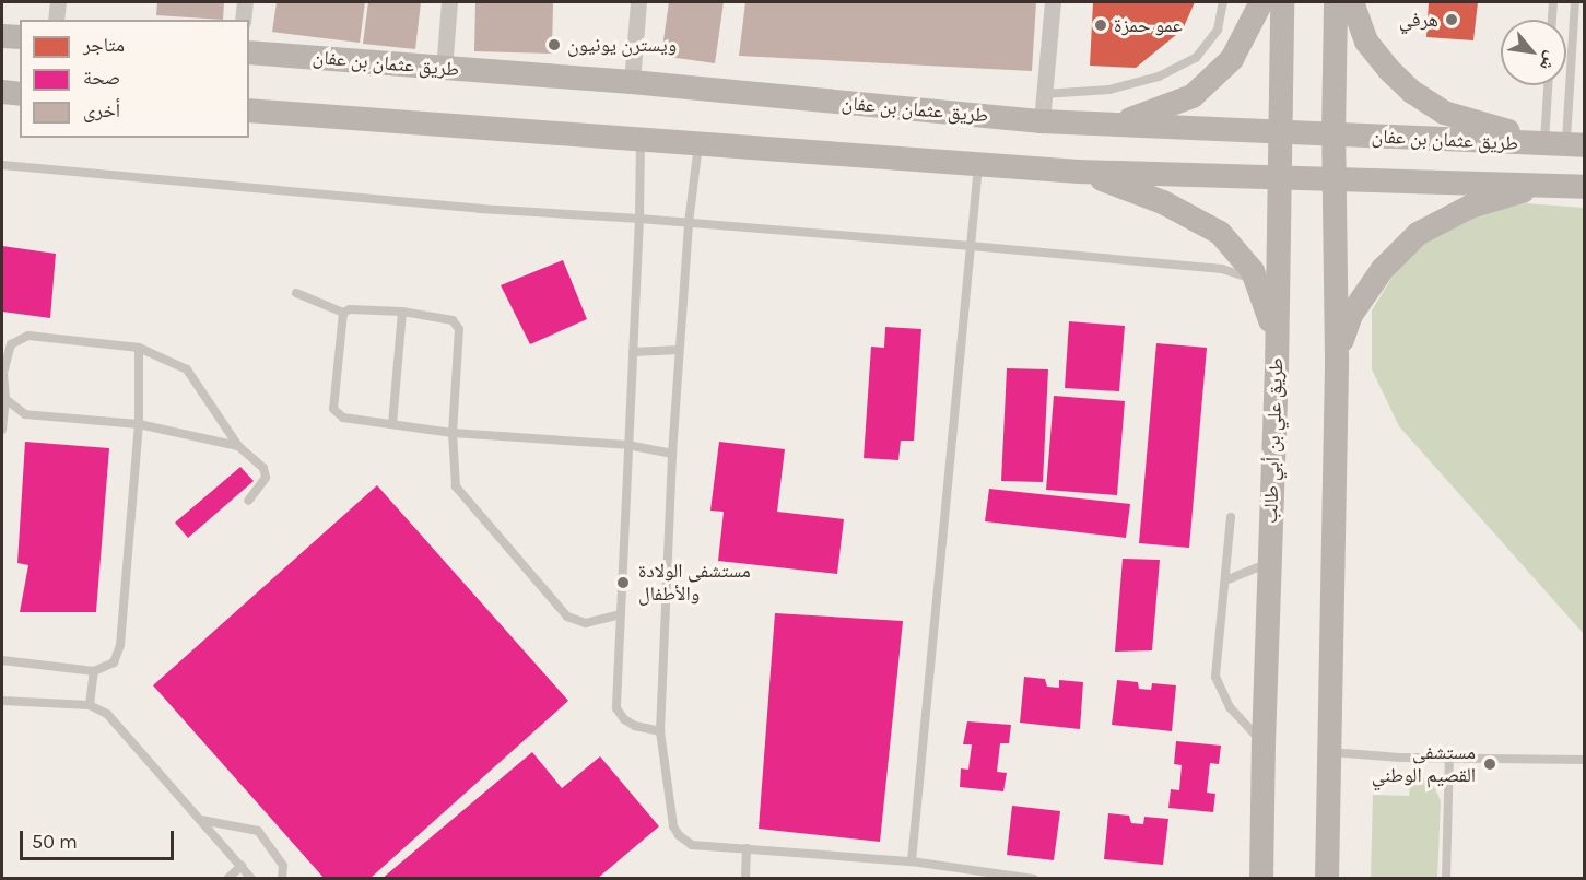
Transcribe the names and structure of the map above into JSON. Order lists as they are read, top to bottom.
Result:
{
  "streets": {
    "main road": ["طريق عثمان بن عفان", "طريق علي بن أبي طالب"]
  },
  "crossings": [
    ["طريق عثمان بن عفان", "طريق علي بن أبي طالب"]
  ],
  "places": [
    "هرفي",
    "عمو حمزة",
    "ويسترن يونيون",
    "مستشفى الولادة والأطفال",
    "مستشفي القصيم الوطني"
  ],
  "legend": ["متاجر", "صحة", "أخرى"],
  "scale_bar": "50 m",
  "north": "bottom right"
}
